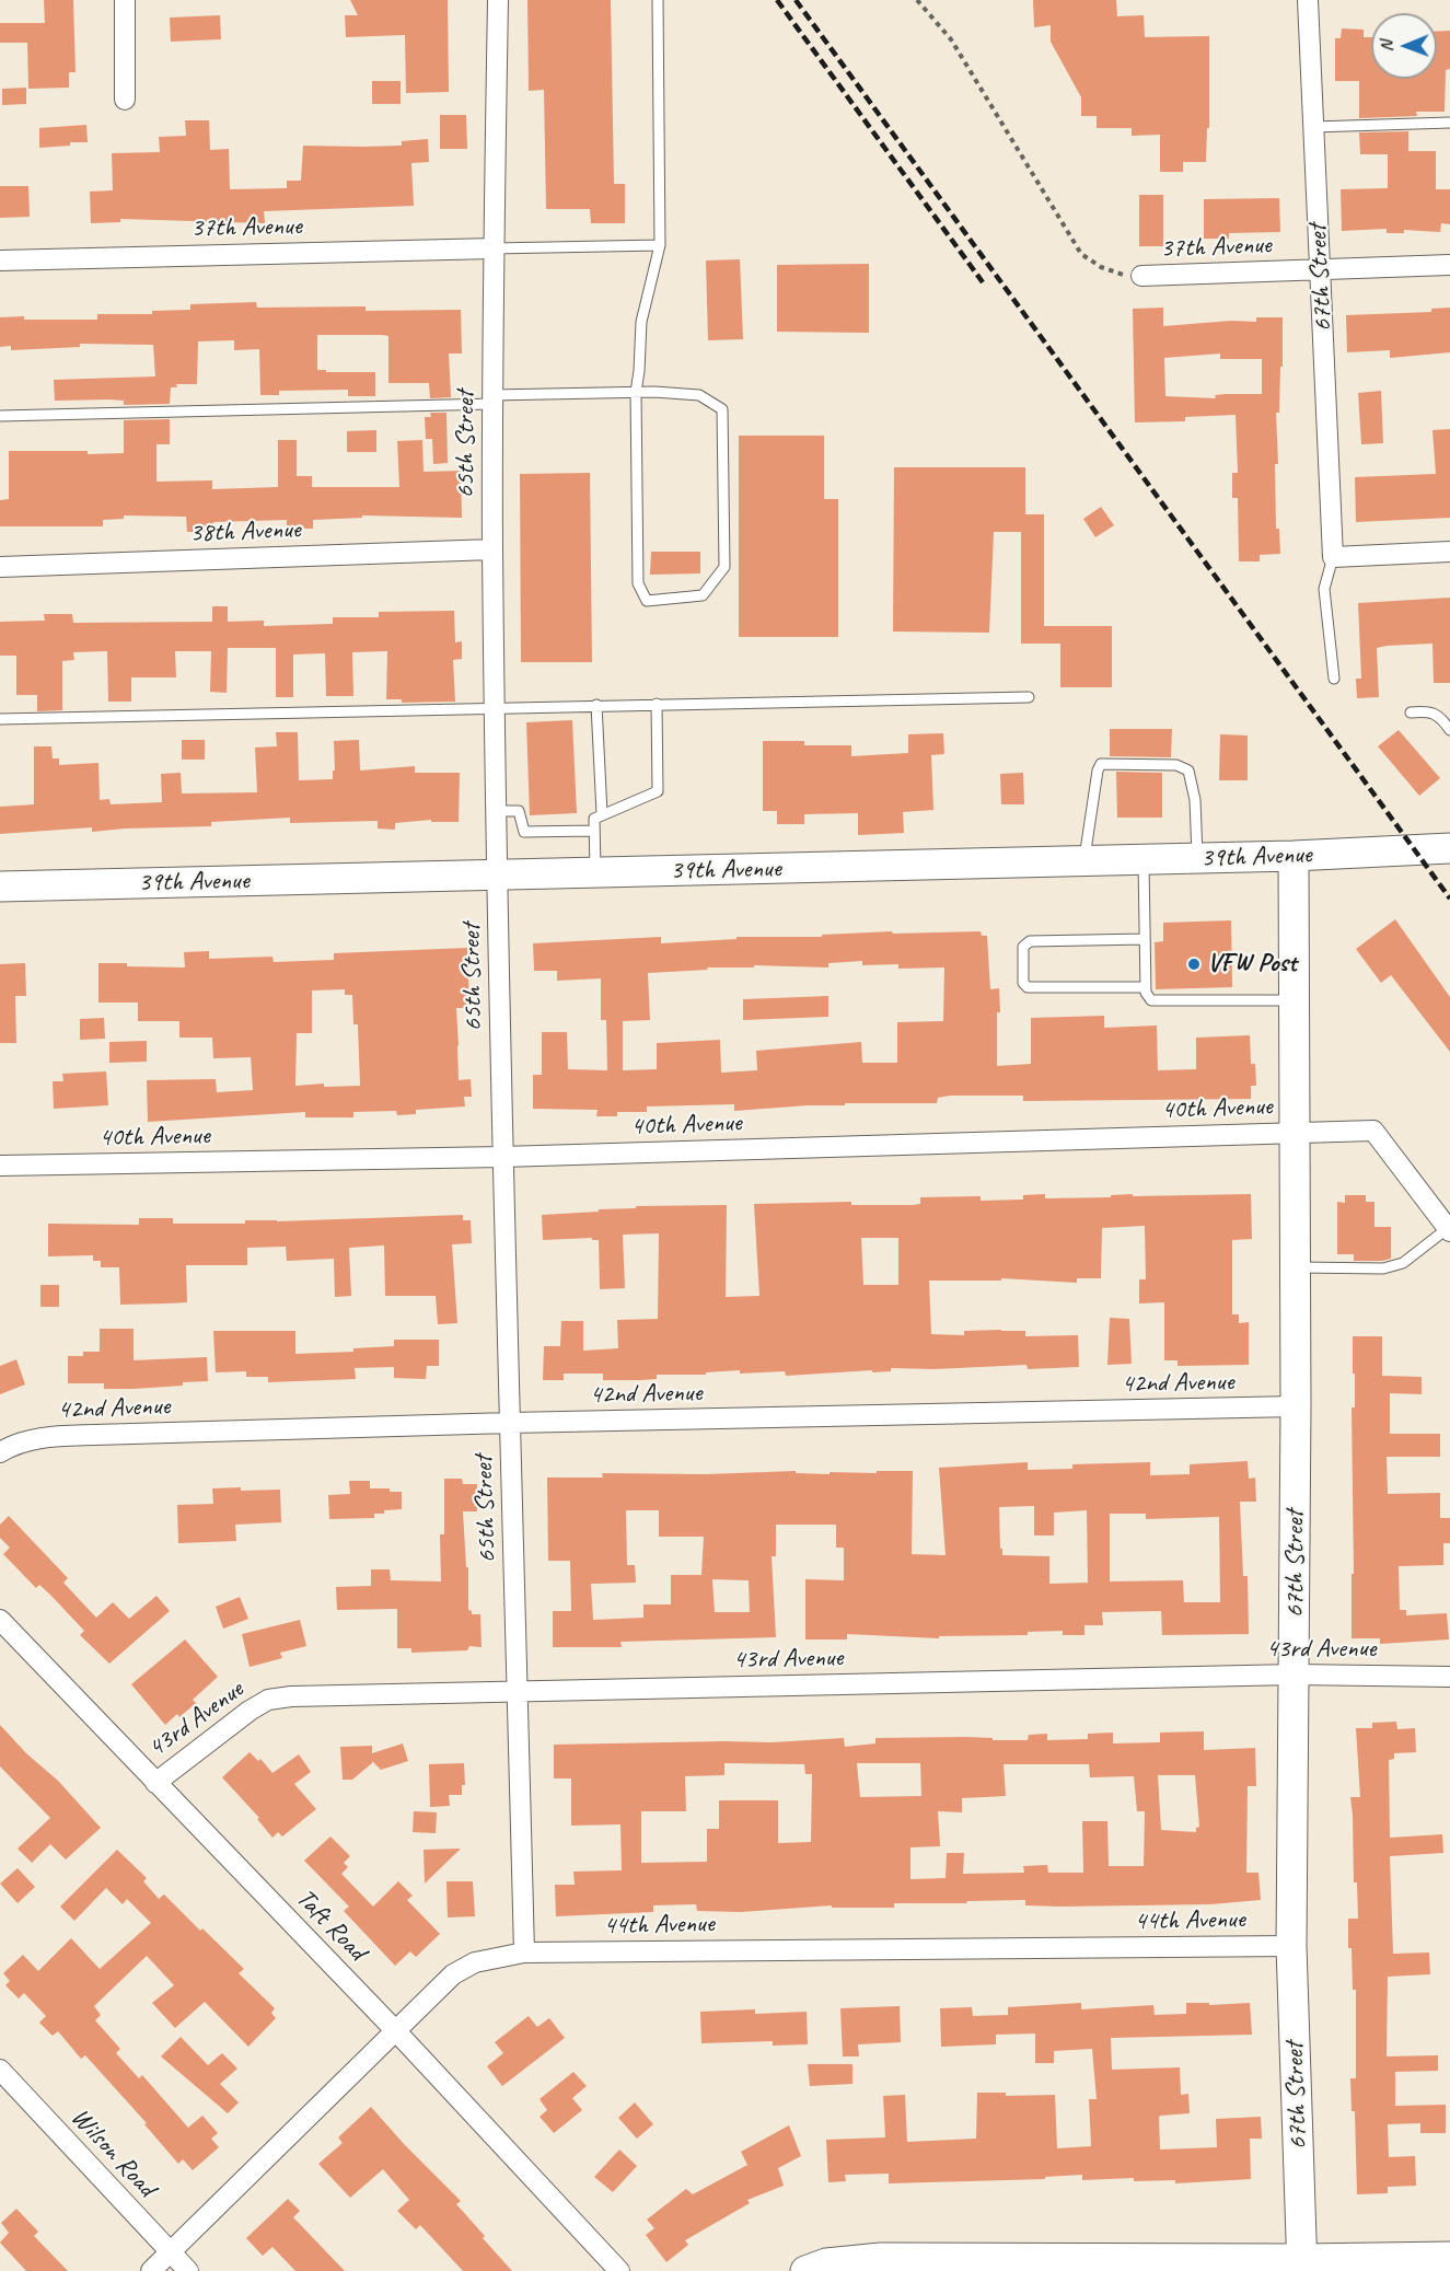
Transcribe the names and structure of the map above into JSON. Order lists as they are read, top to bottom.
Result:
{
  "streets": {
    "street": [
      "37th Avenue",
      "67th Street",
      "65th Street",
      "38th Avenue",
      "39th Avenue",
      "40th Avenue",
      "42nd Avenue",
      "43rd Avenue",
      "44th Avenue",
      "Taft Road",
      "Wilson Road"
    ]
  },
  "crossings": [
    ["37th Avenue", "67th Street"],
    ["37th Avenue", "65th Street"],
    ["67th Street", "39th Avenue"],
    ["67th Street", "40th Avenue"],
    ["67th Street", "42nd Avenue"],
    ["67th Street", "43rd Avenue"],
    ["67th Street", "44th Avenue"],
    ["65th Street", "38th Avenue"],
    ["65th Street", "39th Avenue"],
    ["65th Street", "40th Avenue"],
    ["65th Street", "42nd Avenue"],
    ["65th Street", "43rd Avenue"],
    ["65th Street", "44th Avenue"],
    ["43rd Avenue", "Taft Road"],
    ["44th Avenue", "Taft Road"],
    ["44th Avenue", "Wilson Road"]
  ],
  "places": ["VFW Post"],
  "north": "left"
}
